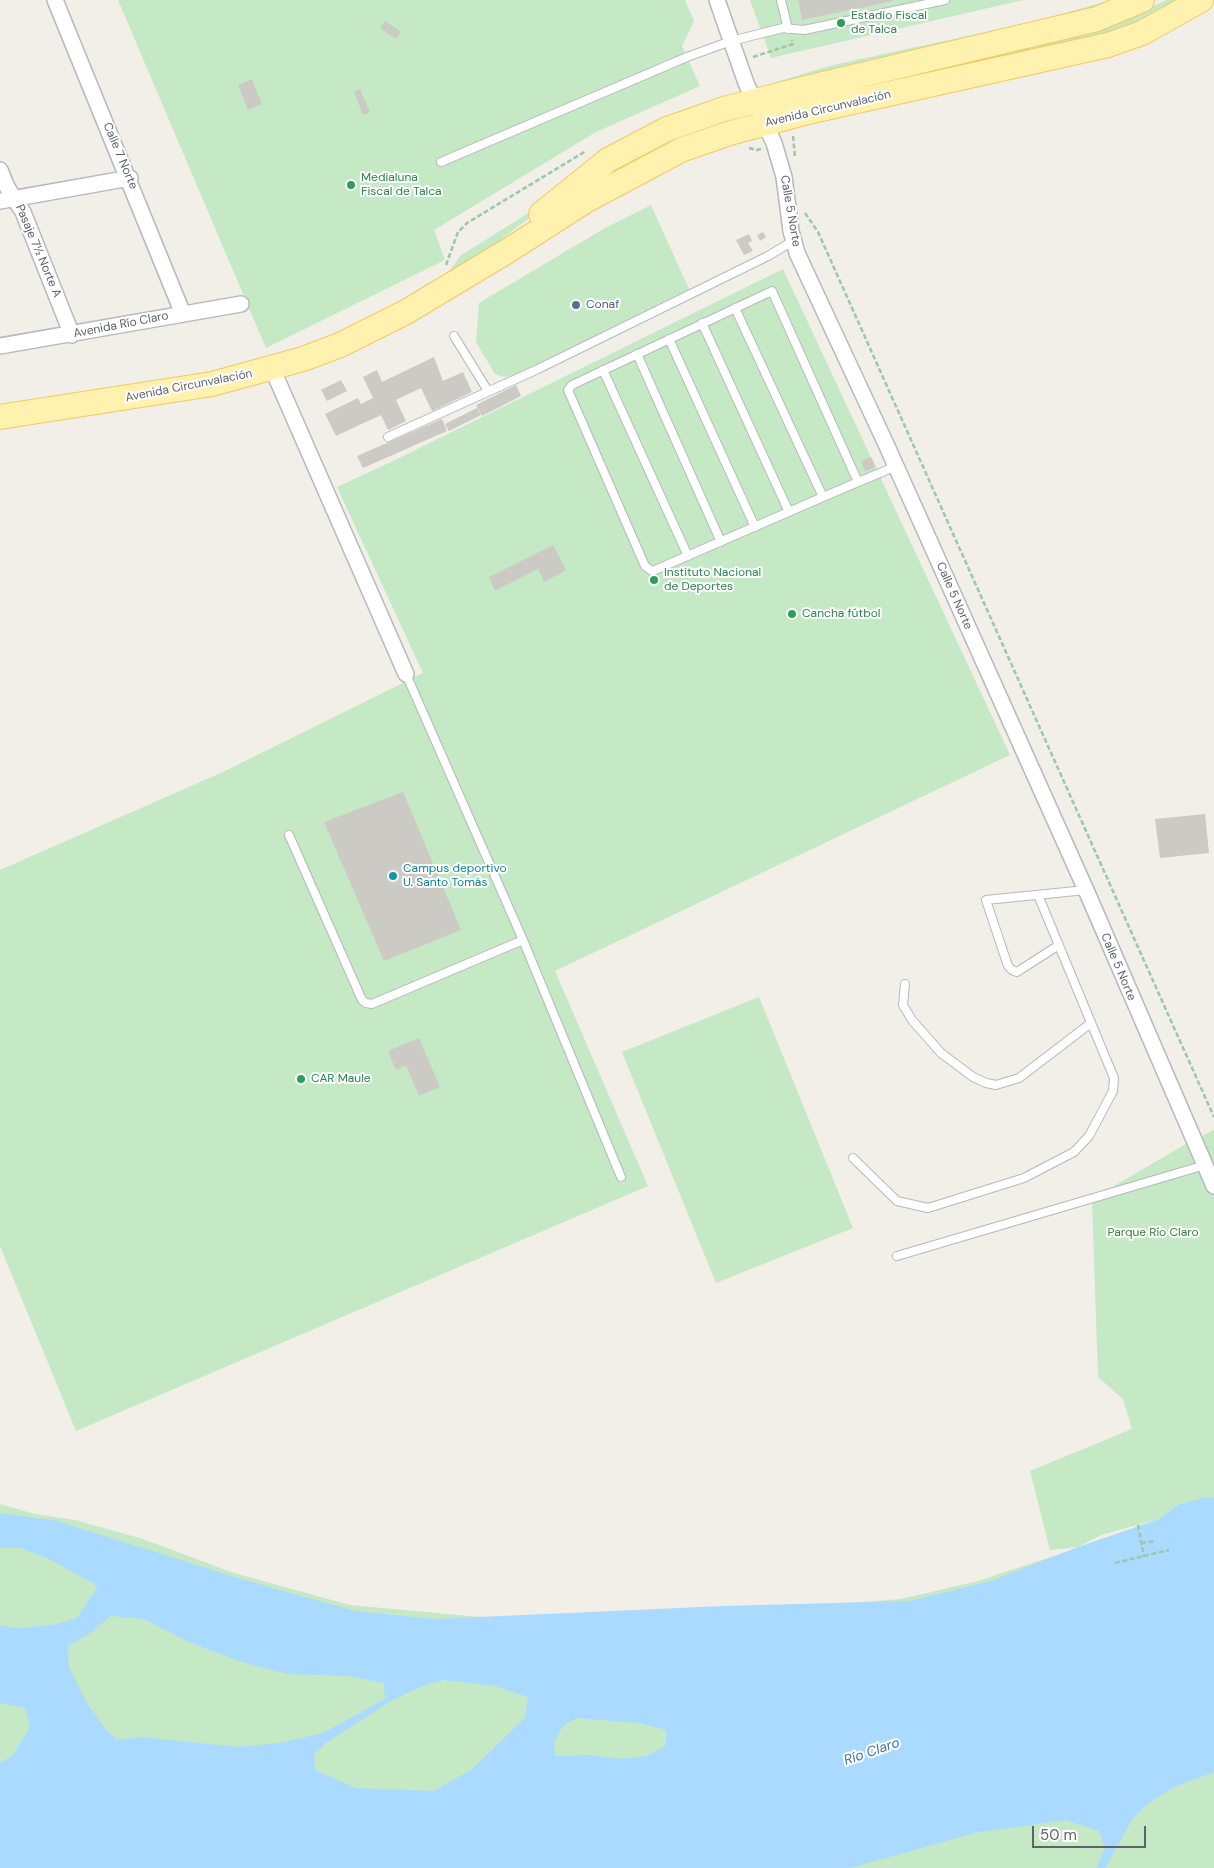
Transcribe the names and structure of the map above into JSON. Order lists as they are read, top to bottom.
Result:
{
  "streets": {
    "main road": ["Avenida Circunvalación"],
    "street": [
      "Calle 7 Norte",
      "Calle 5 Norte",
      "Pasaje 7½ Norte A",
      "Avenida Río Claro"
    ]
  },
  "crossings": [
    ["Avenida Circunvalación", "Calle 5 Norte"],
    ["Calle 7 Norte", "Avenida Río Claro"],
    ["Pasaje 7½ Norte A", "Avenida Río Claro"]
  ],
  "water": ["Río Claro"],
  "parks": ["Parque Río Claro"],
  "places": [
    "Estadio Fiscal de Talca",
    "Medialuna Fiscal de Talca",
    "Conaf",
    "Instituto Nacional de Deportes",
    "Cancha fútbol",
    "Campus deportivo U. Santo Tomás",
    "CAR Maule"
  ],
  "scale_bar": "50 m"
}
